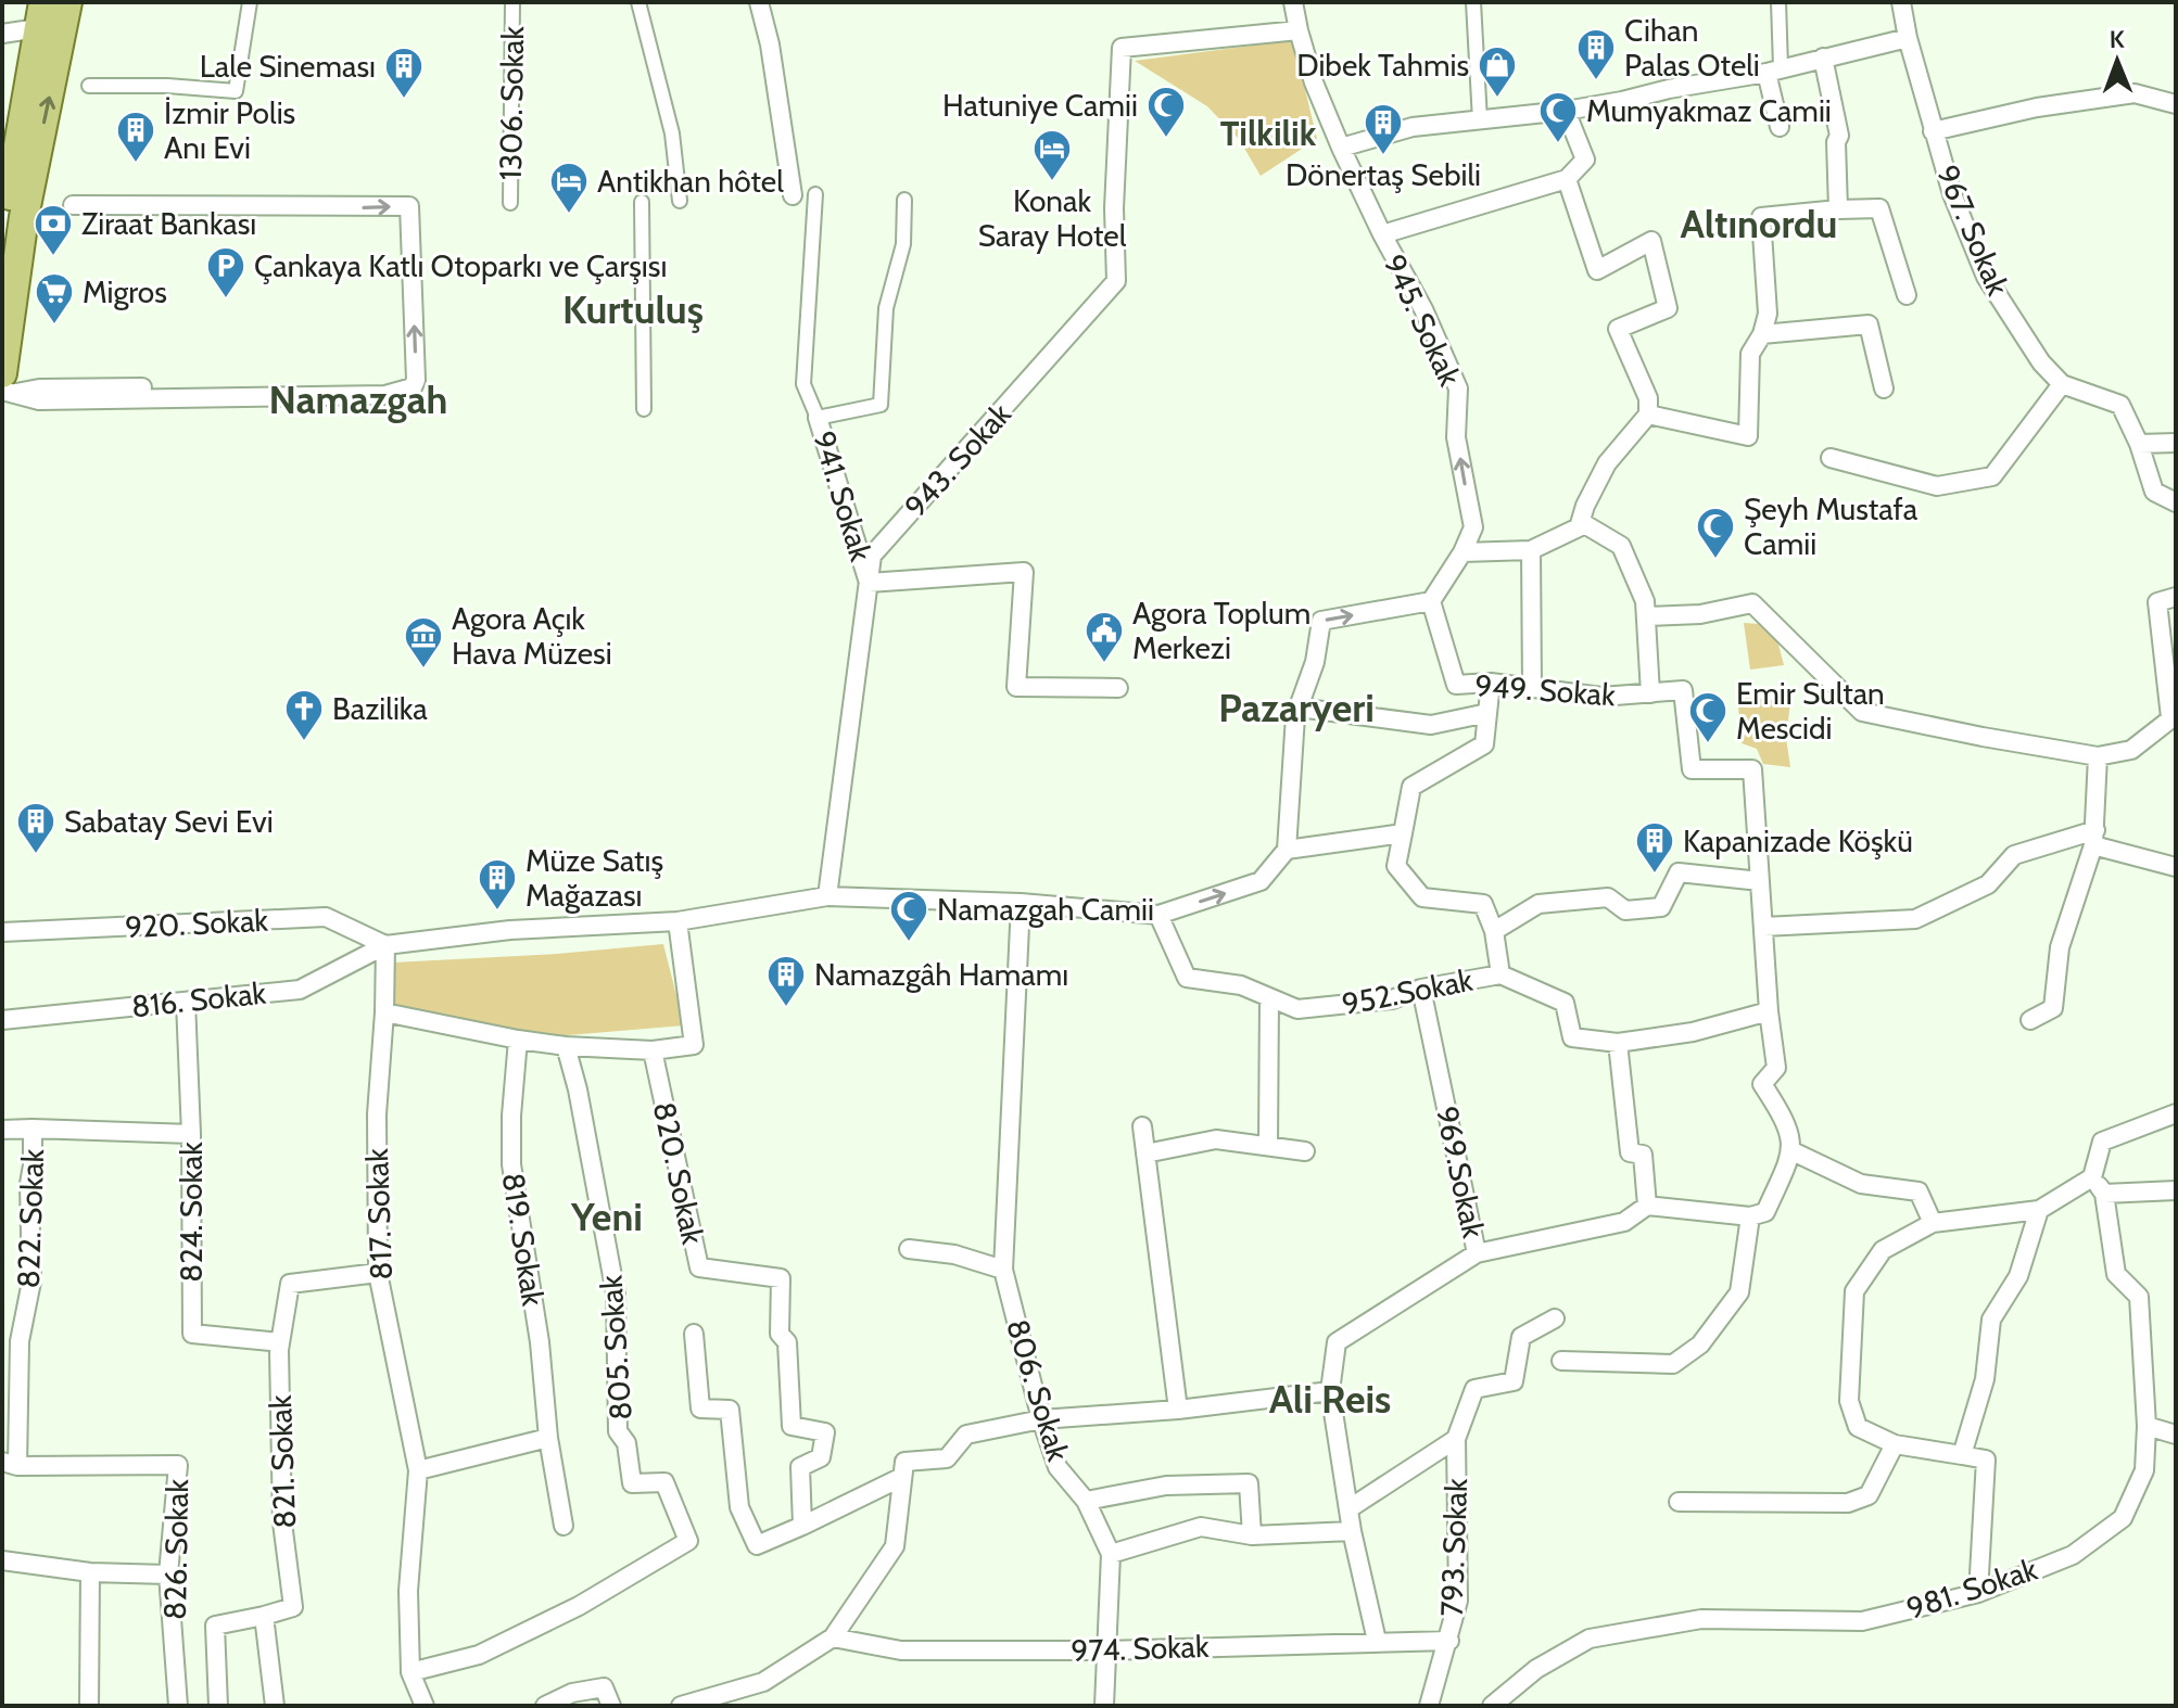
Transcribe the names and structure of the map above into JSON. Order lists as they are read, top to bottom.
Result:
{
  "streets": {
    "street": [
      "1306. Sokak",
      "967. Sokak",
      "945. Sokak",
      "943. Sokak",
      "941. Sokak",
      "949. Sokak",
      "920. Sokak",
      "952.Sokak",
      "816. Sokak",
      "969.Sokak",
      "820. Sokak",
      "824. Sokak",
      "817. Sokak",
      "822. Sokak",
      "819. Sokak",
      "805. Sokak",
      "806. Sokak",
      "821. Sokak",
      "793. Sokak",
      "826. Sokak",
      "981. Sokak",
      "974. Sokak"
    ]
  },
  "crossings": [
    ["945. Sokak", "943. Sokak"],
    ["945. Sokak", "949. Sokak"],
    ["943. Sokak", "941. Sokak"],
    ["949. Sokak", "952.Sokak"],
    ["920. Sokak", "816. Sokak"],
    ["920. Sokak", "817. Sokak"],
    ["952.Sokak", "969.Sokak"],
    ["816. Sokak", "824. Sokak"],
    ["816. Sokak", "817. Sokak"],
    ["969.Sokak", "974. Sokak"],
    ["824. Sokak", "822. Sokak"],
    ["824. Sokak", "821. Sokak"],
    ["817. Sokak", "805. Sokak"],
    ["817. Sokak", "821. Sokak"],
    ["822. Sokak", "826. Sokak"],
    ["806. Sokak", "974. Sokak"],
    ["793. Sokak", "974. Sokak"]
  ],
  "one_way": ["945. Sokak"],
  "districts": [
    "Tilkilik",
    "Altınordu",
    "Kurtuluş",
    "Namazgah",
    "Pazaryeri",
    "Yeni",
    "Ali Reis"
  ],
  "places": {
    "building": [
      "Cihan Palas Oteli",
      "Lale Sineması",
      "Dönertaş Sebili",
      "İzmir Polis Anı Evi",
      "Sabatay Sevi Evi",
      "Kapanizade Köşkü",
      "Müze Satış Mağazası",
      "Namazgâh Hamamı"
    ],
    "shop": ["Dibek Tahmis"],
    "mosque": [
      "Hatuniye Camii",
      "Mumyakmaz Camii",
      "Şeyh Mustafa Camii",
      "Emir Sultan Mescidi",
      "Namazgah Camii"
    ],
    "hotel": ["Konak Saray Hotel", "Antikhan hôtel"],
    "bank": ["Ziraat Bankası"],
    "parking": ["Çankaya Katlı Otoparkı ve Çarşısı"],
    "supermarket": ["Migros"],
    "public building": ["Agora Toplum Merkezi"],
    "museum": ["Agora Açık Hava Müzesi"],
    "church": ["Bazilika"]
  },
  "north": "top"
}
